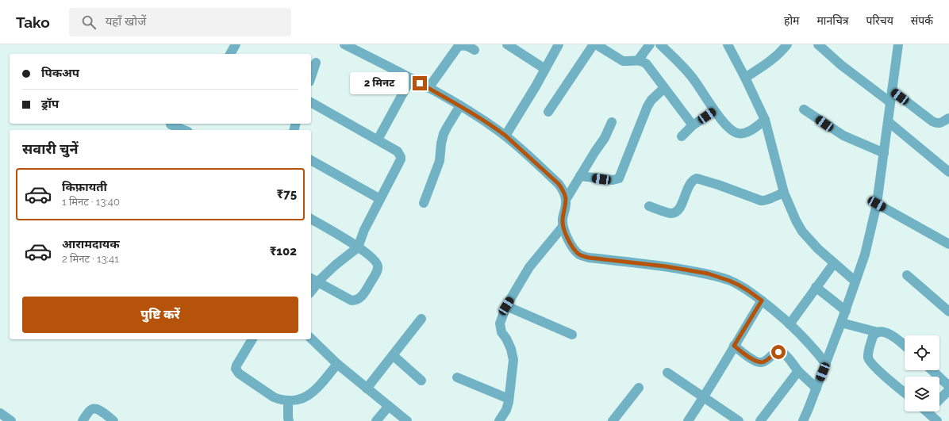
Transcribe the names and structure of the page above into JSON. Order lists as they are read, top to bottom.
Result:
{
  "page": {
    "header": "Tako",
    "search": "यहाँ खोजें",
    "nav": [
      "होम",
      "मानचित्र",
      "परिचय",
      "संपर्क"
    ],
    "banner": ["पिकअप", "ड्रॉप"],
    "bubble": "2 मिनट",
    "heading": "सवारी चुनें",
    "list": [
      {
        "name": "किफ़ायती",
        "note": "1 मिनट · 13:40",
        "value": "₹75"
      },
      {
        "name": "आरामदायक",
        "note": "2 मिनट · 13:41",
        "value": "₹102"
      }
    ],
    "buttons": "पुष्टि करें"
  }
}
